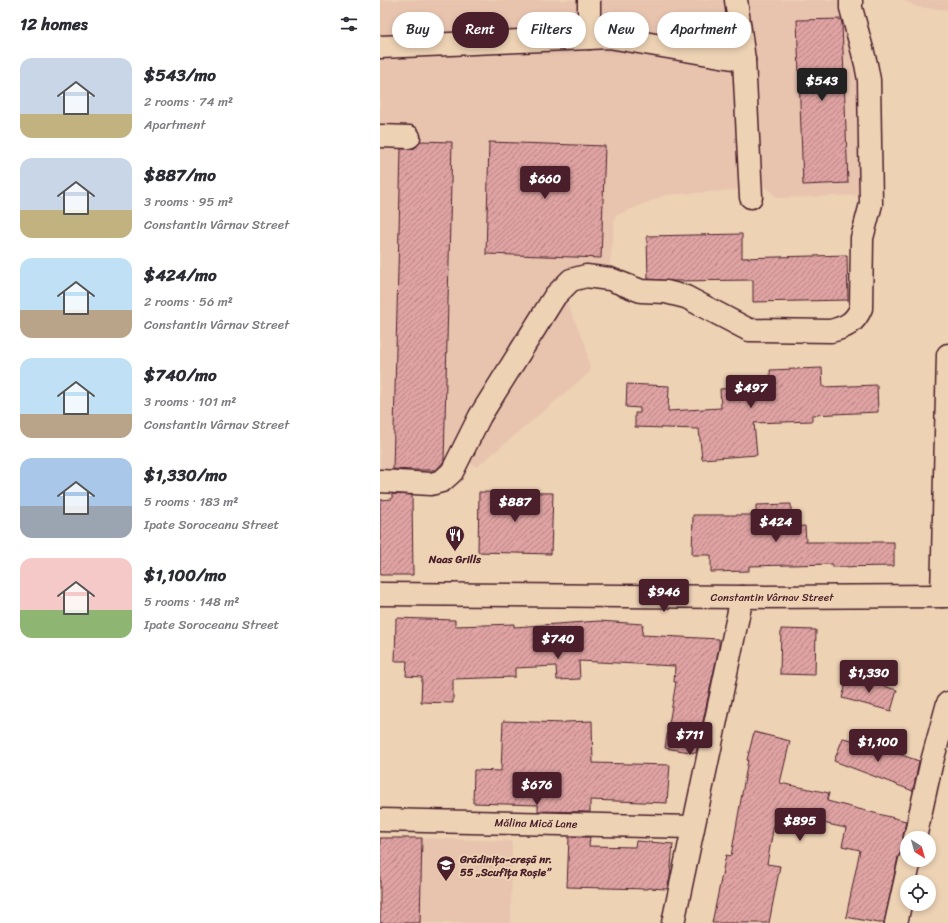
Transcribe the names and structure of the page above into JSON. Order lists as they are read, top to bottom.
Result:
{
  "streets": {
    "street": ["Constantin Vârnav Street", "Mălina Mică Lane"]
  },
  "places": {
    "restaurant": ["Naas Grills"],
    "school or university": ["Grădinița-creșă nr. 55 „Scufița Roșie”"]
  },
  "north": "bottom right",
  "page": {
    "heading": "12 homes",
    "chip": [
      "Buy",
      "Rent",
      "Filters",
      "New",
      "Apartment"
    ],
    "list": [
      {
        "name": "$543/mo",
        "note": "2 rooms · 74 m² · Apartment"
      },
      {
        "name": "$887/mo",
        "note": "3 rooms · 95 m² · Constantin Vârnav Street"
      },
      {
        "name": "$424/mo",
        "note": "2 rooms · 56 m² · Constantin Vârnav Street"
      },
      {
        "name": "$740/mo",
        "note": "3 rooms · 101 m² · Constantin Vârnav Street"
      },
      {
        "name": "$1,330/mo",
        "note": "5 rooms · 183 m² · Ipate Soroceanu Street"
      },
      {
        "name": "$1,100/mo",
        "note": "5 rooms · 148 m² · Ipate Soroceanu Street"
      }
    ],
    "price": [
      "$543",
      "$660",
      "$497",
      "$887",
      "$424",
      "$946",
      "$740",
      "$1,330",
      "$711",
      "$1,100",
      "$676",
      "$895"
    ]
  }
}
